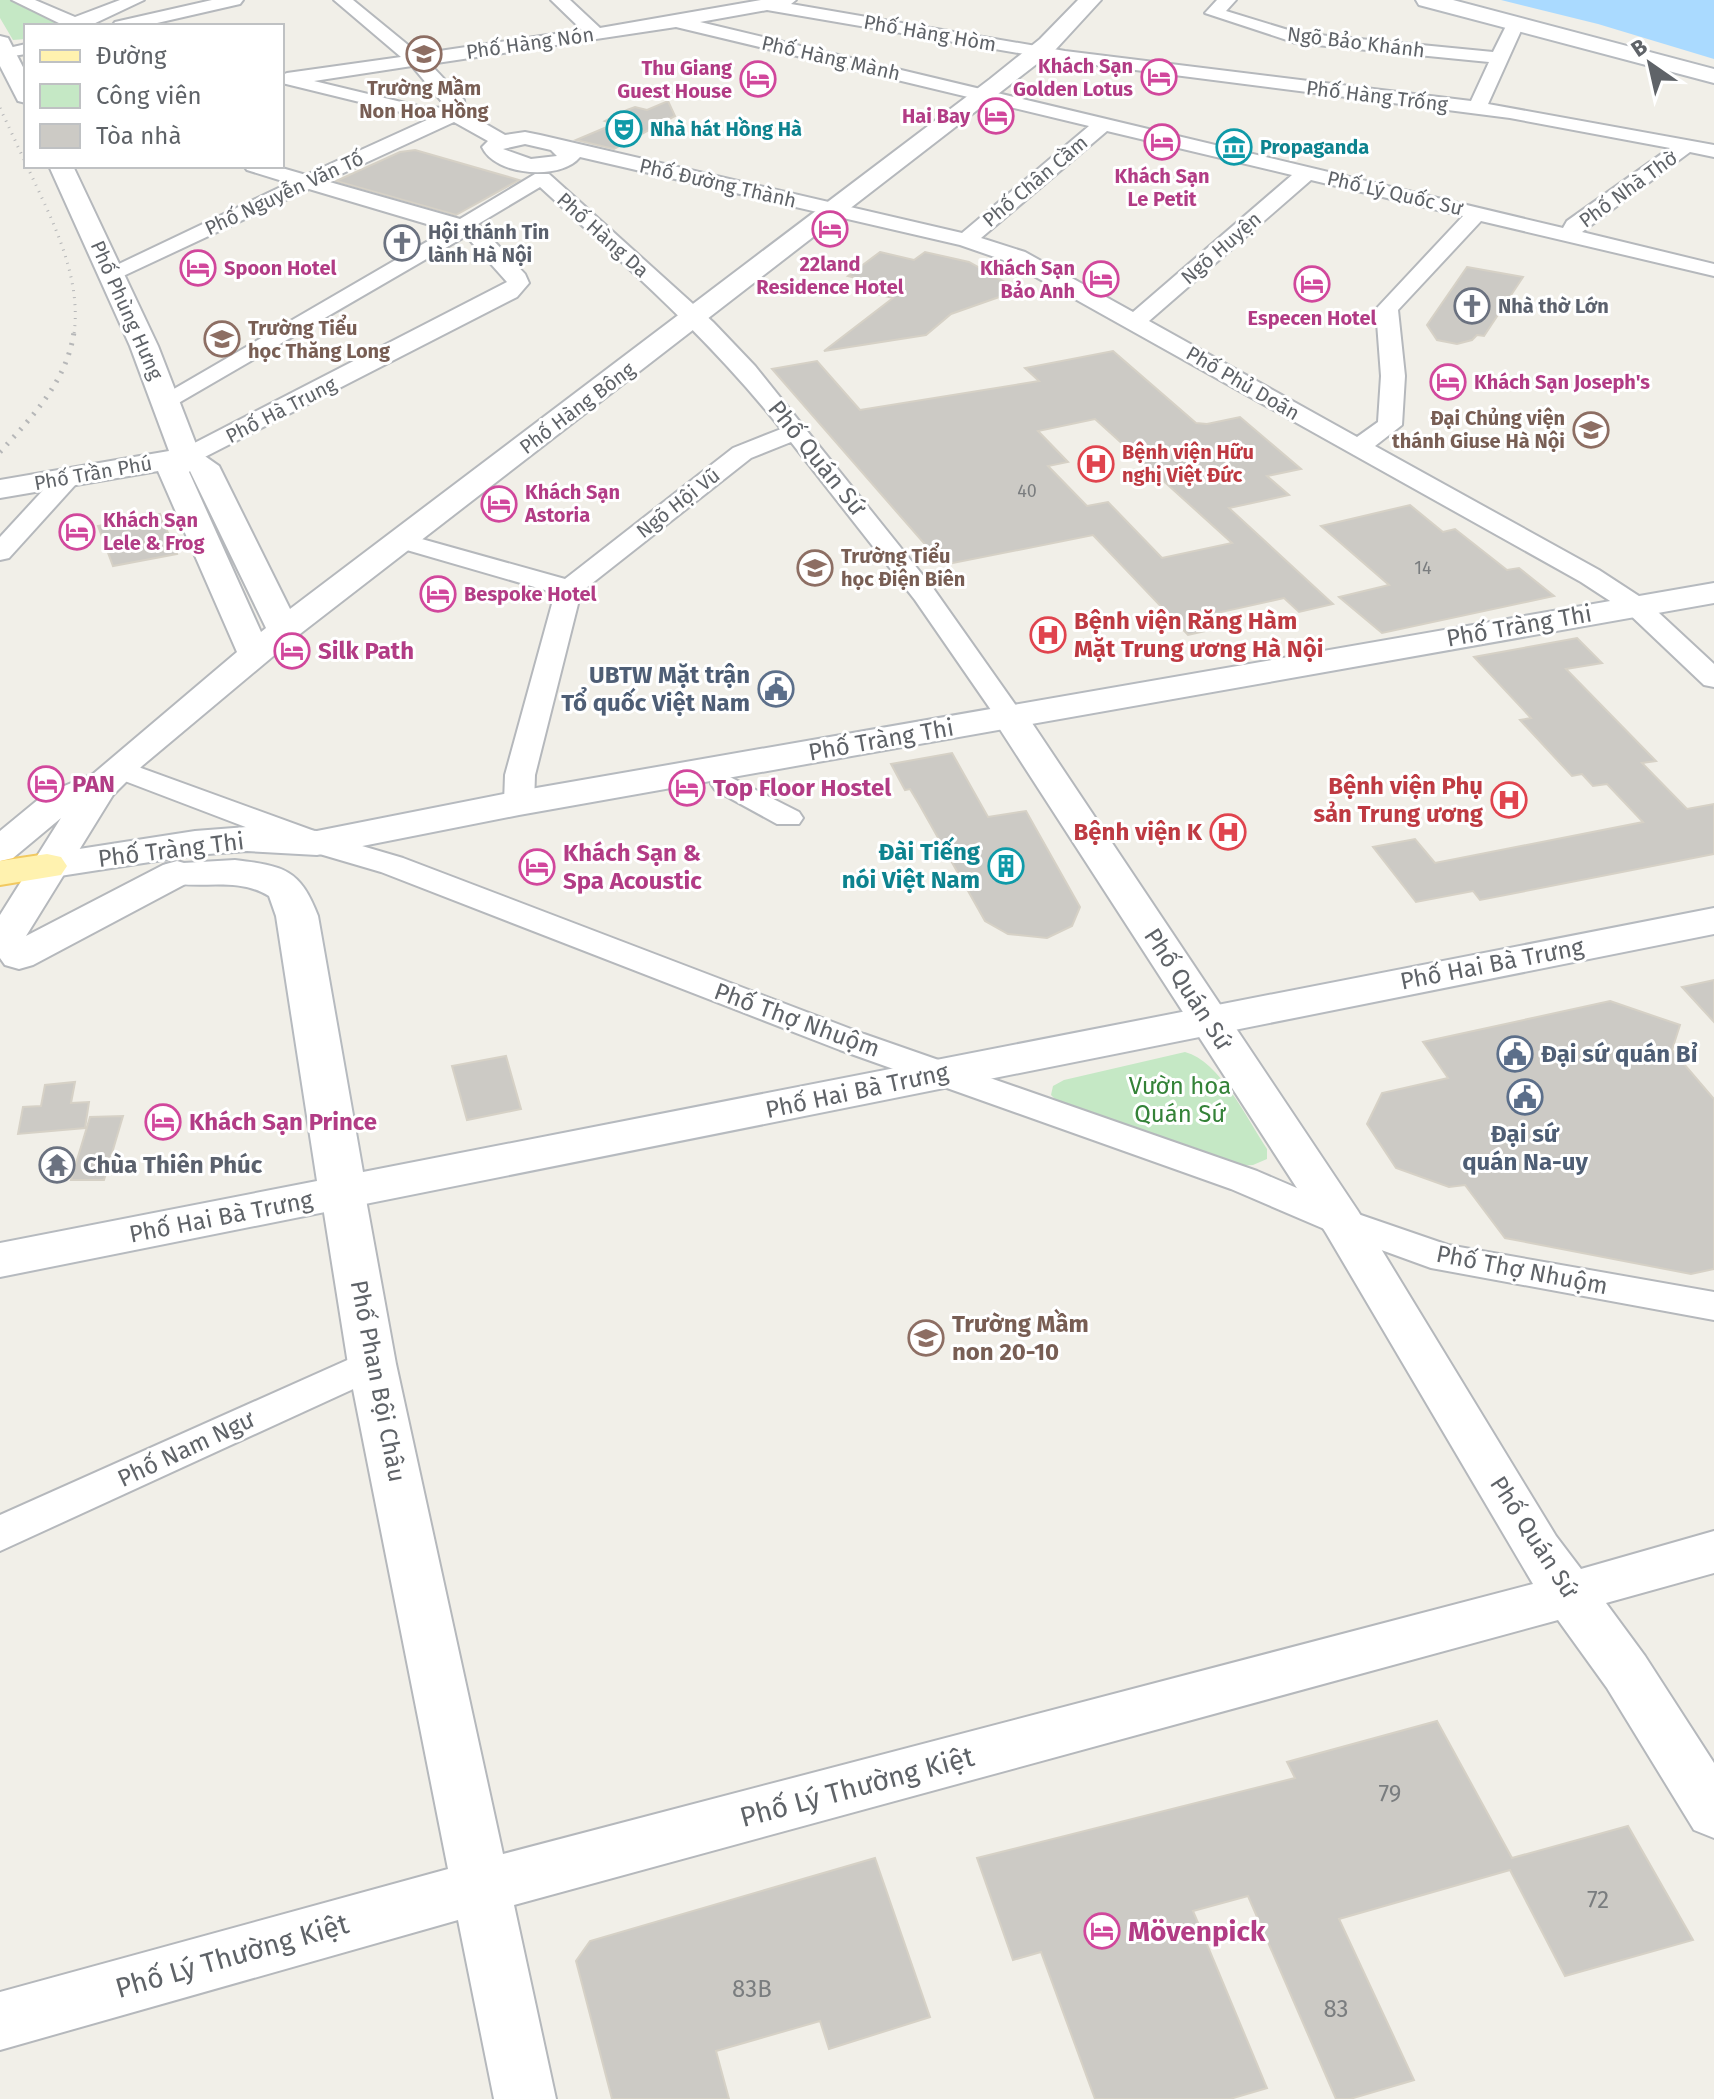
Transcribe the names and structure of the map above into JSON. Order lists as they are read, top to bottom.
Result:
{
  "streets": {
    "main road": ["Phố Tràng Thi", "Phố Hai Bà Trưng", "Phố Phan Bội Châu"],
    "street": [
      "Phố Hàng Hòm",
      "Ngõ Bảo Khánh",
      "Phố Hàng Nón",
      "Phố Hàng Mành",
      "Phố Hàng Trống",
      "Phố Chân Cầm",
      "Phố Đường Thành",
      "Phố Nhà Thờ",
      "Phố Nguyễn Văn Tố",
      "Phố Lý Quốc Sư",
      "Phố Hàng Da",
      "Ngõ Huyện",
      "Phố Phùng Hưng",
      "Phố Phủ Doãn",
      "Phố Hàng Bông",
      "Phố Hà Trung",
      "Phố Quán Sứ",
      "Phố Trần Phú",
      "Ngõ Hội Vũ",
      "Phố Thợ Nhuộm",
      "Phố Nam Ngư",
      "Phố Lý Thường Kiệt"
    ]
  },
  "crossings": [
    ["Phố Hàng Hòm", "Phố Hàng Nón"],
    ["Phố Hàng Hòm", "Phố Hàng Trống"],
    ["Phố Hàng Hòm", "Phố Hàng Bông"],
    ["Phố Hàng Nón", "Phố Hàng Mành"],
    ["Phố Hàng Mành", "Phố Lý Quốc Sư"],
    ["Phố Hàng Mành", "Phố Hàng Bông"],
    ["Phố Hàng Trống", "Phố Nhà Thờ"],
    ["Phố Hàng Trống", "Phố Hàng Bông"],
    ["Phố Chân Cầm", "Phố Lý Quốc Sư"],
    ["Phố Chân Cầm", "Phố Phủ Doãn"],
    ["Phố Đường Thành", "Phố Nguyễn Văn Tố"],
    ["Phố Đường Thành", "Phố Phủ Doãn"],
    ["Phố Đường Thành", "Phố Hàng Bông"],
    ["Phố Nhà Thờ", "Phố Lý Quốc Sư"],
    ["Phố Nguyễn Văn Tố", "Phố Phùng Hưng"],
    ["Phố Lý Quốc Sư", "Ngõ Huyện"],
    ["Phố Lý Quốc Sư", "Phố Hàng Bông"],
    ["Phố Hàng Da", "Phố Phùng Hưng"],
    ["Phố Hàng Da", "Phố Hàng Bông"],
    ["Phố Hàng Da", "Phố Hà Trung"],
    ["Phố Hàng Da", "Phố Quán Sứ"],
    ["Ngõ Huyện", "Phố Phủ Doãn"],
    ["Phố Phùng Hưng", "Phố Hàng Bông"],
    ["Phố Phùng Hưng", "Phố Hà Trung"],
    ["Phố Phùng Hưng", "Phố Trần Phú"],
    ["Phố Phủ Doãn", "Phố Hàng Bông"],
    ["Phố Phủ Doãn", "Phố Tràng Thi"],
    ["Phố Hàng Bông", "Phố Quán Sứ"],
    ["Phố Hàng Bông", "Phố Thợ Nhuộm"],
    ["Phố Hà Trung", "Phố Trần Phú"],
    ["Phố Quán Sứ", "Ngõ Hội Vũ"],
    ["Phố Quán Sứ", "Phố Tràng Thi"],
    ["Phố Quán Sứ", "Phố Hai Bà Trưng"],
    ["Phố Quán Sứ", "Phố Thợ Nhuộm"],
    ["Phố Quán Sứ", "Phố Lý Thường Kiệt"],
    ["Phố Tràng Thi", "Phố Thợ Nhuộm"],
    ["Phố Tràng Thi", "Phố Phan Bội Châu"],
    ["Phố Hai Bà Trưng", "Phố Thợ Nhuộm"],
    ["Phố Hai Bà Trưng", "Phố Phan Bội Châu"],
    ["Phố Phan Bội Châu", "Phố Nam Ngư"],
    ["Phố Phan Bội Châu", "Phố Lý Thường Kiệt"]
  ],
  "parks": ["Vườn hoa Quán Sứ"],
  "places": {
    "school or university": [
      "Trường Mầm Non Hoa Hồng",
      "Trường Tiểu học Thăng Long",
      "Đại Chủng viện thánh Giuse Hà Nội",
      "Trường Tiểu học Điện Biên",
      "Trường Mầm non 20-10"
    ],
    "hotel": [
      "Khách Sạn Golden Lotus",
      "Thu Giang Guest House",
      "Hai Bay",
      "Khách Sạn Le Petit",
      "22land Residence Hotel",
      "Spoon Hotel",
      "Khách Sạn Bảo Anh",
      "Especen Hotel",
      "Khách Sạn Joseph's",
      "Khách Sạn Astoria",
      "Khách Sạn Lele & Frog",
      "Bespoke Hotel",
      "Silk Path",
      "PAN",
      "Top Floor Hostel",
      "Khách Sạn & Spa Acoustic",
      "Khách Sạn Prince",
      "Mövenpick"
    ],
    "theatre": ["Nhà hát Hồng Hà"],
    "museum": ["Propaganda"],
    "church": ["Hội thánh Tin lành Hà Nội", "Nhà thờ Lớn"],
    "hospital": [
      "Bệnh viện Hữu nghị Việt Đức",
      "Bệnh viện Răng Hàm Mặt Trung ương Hà Nội",
      "Bệnh viện Phụ sản Trung ương",
      "Bệnh viện K"
    ],
    "public building": ["UBTW Mặt trận Tổ quốc Việt Nam", "Đại sứ quán Bỉ", "Đại sứ quán Na-uy"],
    "building": ["Đài Tiếng nói Việt Nam"],
    "temple": ["Chùa Thiên Phúc"]
  },
  "house_numbers": [
    "40",
    "14",
    "79",
    "72",
    "83B",
    "83"
  ],
  "legend": ["Đường", "Công viên", "Tòa nhà"],
  "north": "top left"
}
